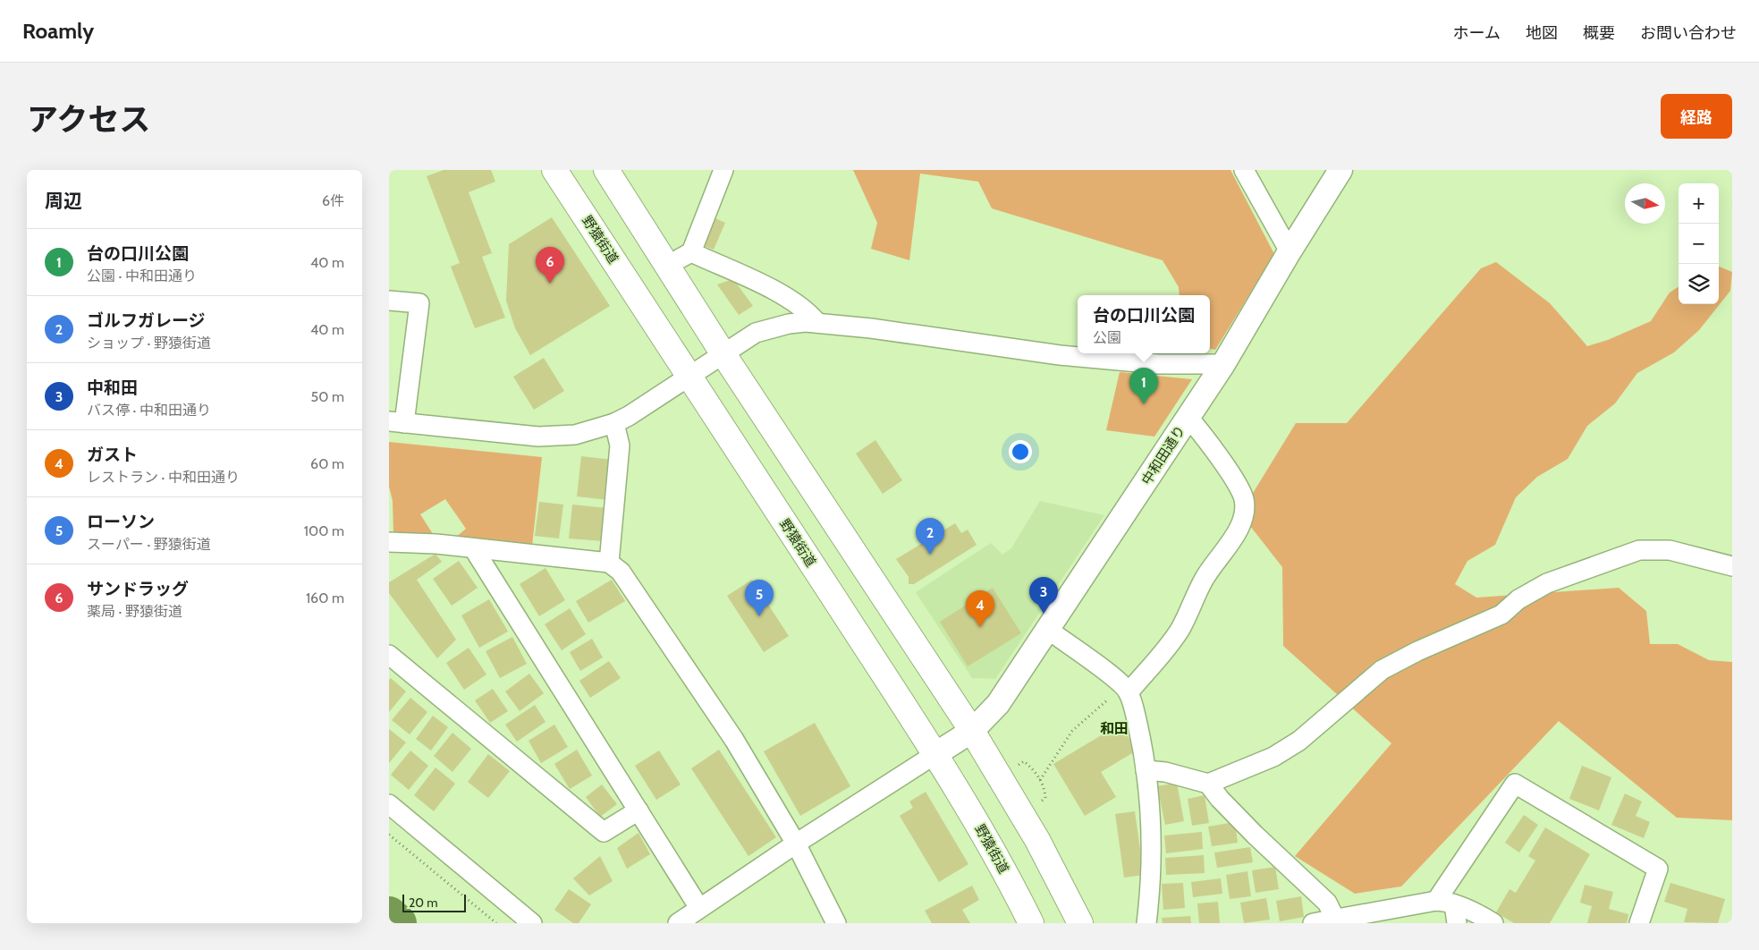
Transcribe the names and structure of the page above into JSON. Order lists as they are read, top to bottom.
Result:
{
  "streets": {
    "main road": ["野猿街道"],
    "street": ["中和田通り"]
  },
  "crossings": [
    ["野猿街道", "中和田通り"]
  ],
  "districts": ["和田"],
  "scale_bar": "20 m",
  "north": "right",
  "page": {
    "header": "Roamly",
    "nav": [
      "ホーム",
      "地図",
      "概要",
      "お問い合わせ"
    ],
    "title": "アクセス",
    "buttons": "経路",
    "heading": ["周辺", "6件"],
    "map_buttons": ["+", "−"],
    "list": [
      {
        "mark": "1",
        "name": "台の口川公園",
        "note": "公園 · 中和田通り",
        "value": "40 m"
      },
      {
        "mark": "2",
        "name": "ゴルフガレージ",
        "note": "ショップ · 野猿街道",
        "value": "40 m"
      },
      {
        "mark": "3",
        "name": "中和田",
        "note": "バス停 · 中和田通り",
        "value": "50 m"
      },
      {
        "mark": "4",
        "name": "ガスト",
        "note": "レストラン · 中和田通り",
        "value": "60 m"
      },
      {
        "mark": "5",
        "name": "ローソン",
        "note": "スーパー · 野猿街道",
        "value": "100 m"
      },
      {
        "mark": "6",
        "name": "サンドラッグ",
        "note": "薬局 · 野猿街道",
        "value": "160 m"
      }
    ],
    "pins": [
      "6",
      "1",
      "2",
      "3",
      "5",
      "4"
    ],
    "popup": ["台の口川公園", "公園"],
    "scale": "20 m"
  }
}
